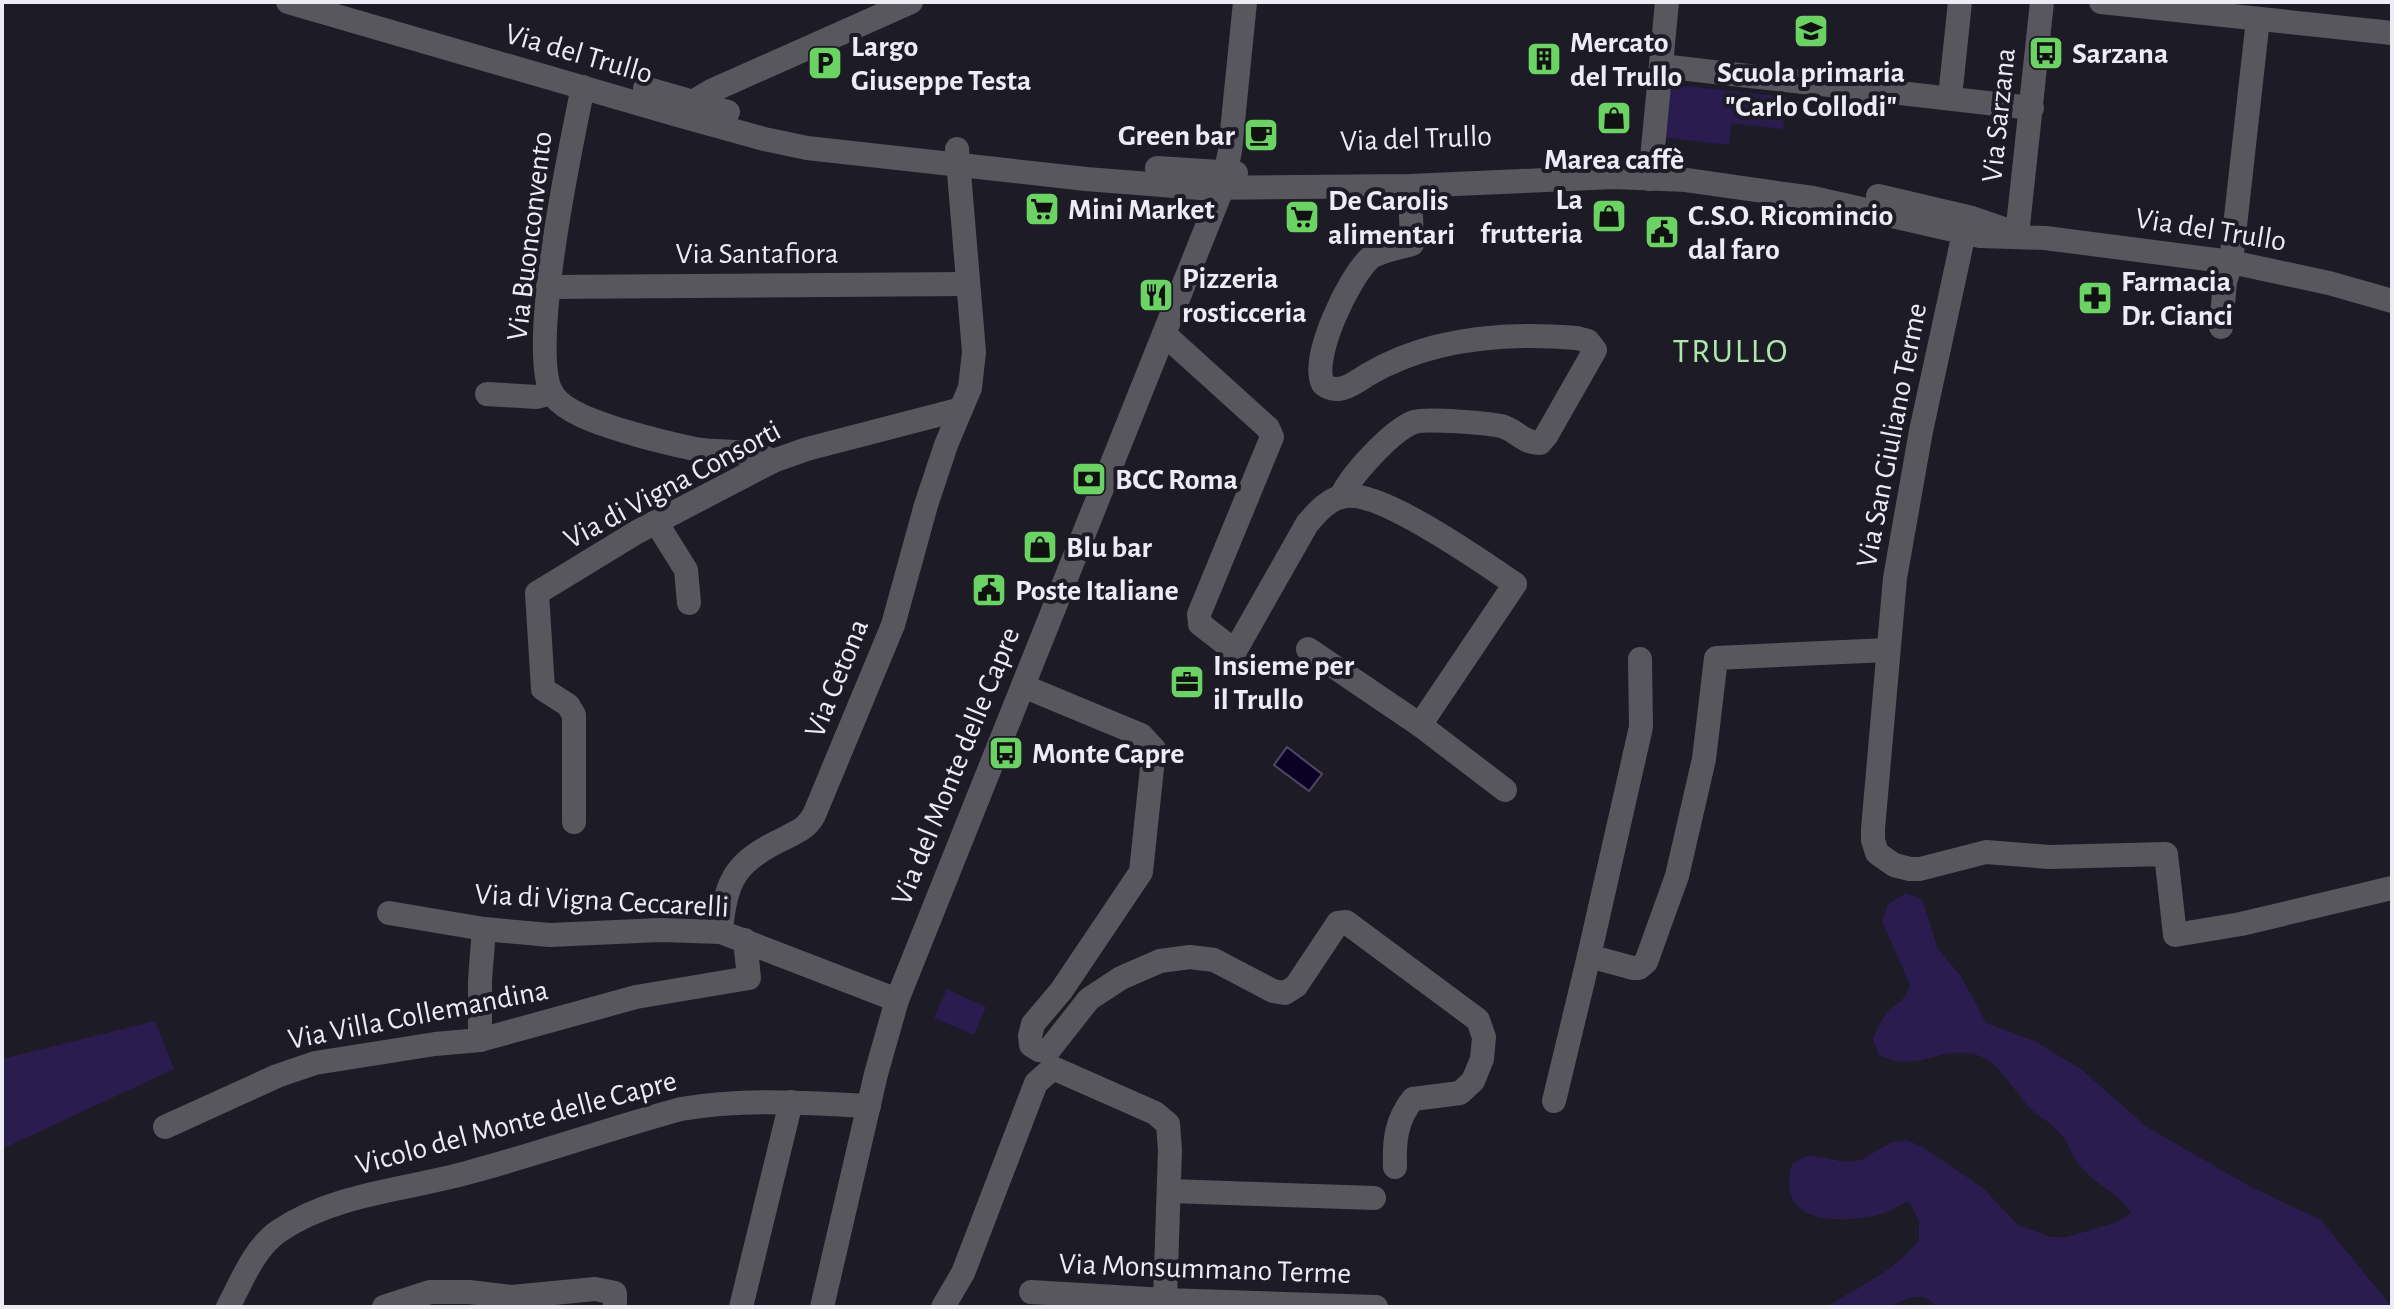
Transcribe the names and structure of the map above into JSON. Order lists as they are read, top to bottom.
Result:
{
  "streets": {
    "street": [
      "Via del Trullo",
      "Via Sarzana",
      "Via Buonconvento",
      "Via Santafiora",
      "Via San Giuliano Terme",
      "Via di Vigna Consorti",
      "Via Cetona",
      "Via del Monte delle Capre",
      "Via di Vigna Ceccarelli",
      "Via Villa Collemandina",
      "Vicolo del Monte delle Capre",
      "Via Monsummano Terme"
    ]
  },
  "crossings": [
    ["Via del Trullo", "Via Sarzana"],
    ["Via del Trullo", "Via Buonconvento"],
    ["Via del Trullo", "Via San Giuliano Terme"],
    ["Via del Trullo", "Via del Monte delle Capre"],
    ["Via Buonconvento", "Via Santafiora"],
    ["Via di Vigna Consorti", "Via Cetona"],
    ["Via Cetona", "Via di Vigna Ceccarelli"],
    ["Via del Monte delle Capre", "Via di Vigna Ceccarelli"],
    ["Via del Monte delle Capre", "Vicolo del Monte delle Capre"],
    ["Via di Vigna Ceccarelli", "Via Villa Collemandina"]
  ],
  "districts": ["TRULLO"],
  "places": {
    "school or university": ["Scuola primaria \"Carlo Collodi\""],
    "bus stop": ["Sarzana", "Monte Capre"],
    "building": ["Mercato del Trullo"],
    "parking": ["Largo Giuseppe Testa"],
    "shop": ["Marea caffè", "La frutteria", "Blu bar"],
    "cafe": ["Green bar"],
    "supermarket": ["Mini Market", "De Carolis alimentari"],
    "public building": ["C.S.O. Ricomincio dal faro", "Poste Italiane"],
    "restaurant": ["Pizzeria rosticceria"],
    "pharmacy": ["Farmacia Dr. Cianci"],
    "bank": ["BCC Roma"],
    "office": ["Insieme per il Trullo"]
  }
}
